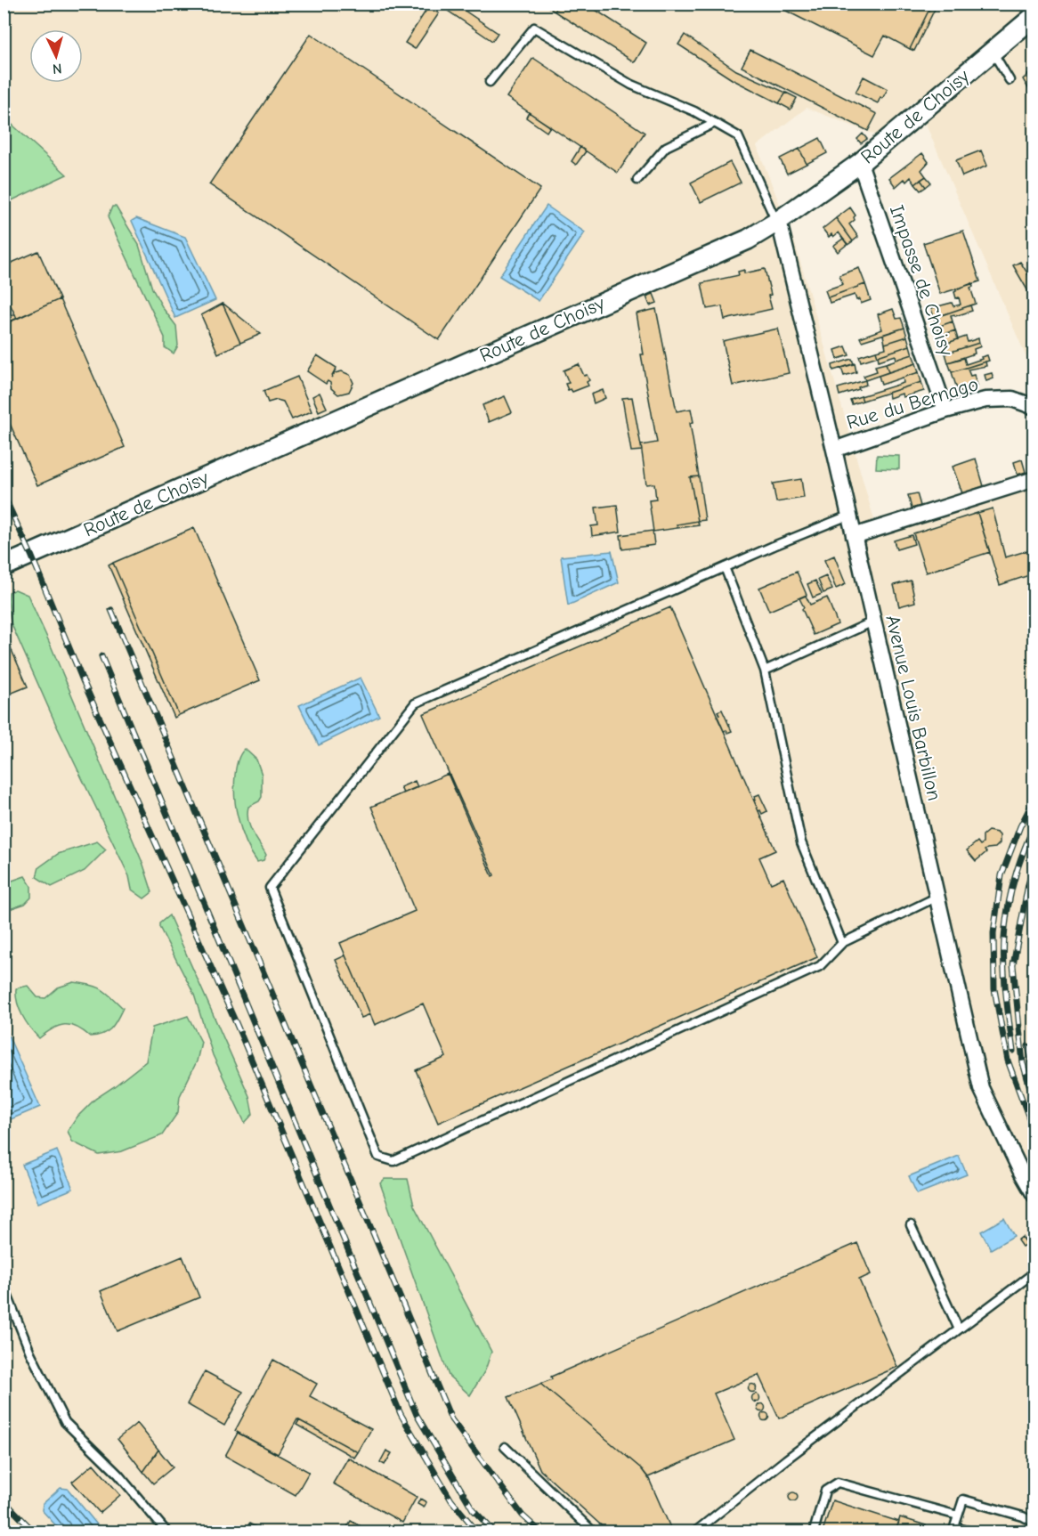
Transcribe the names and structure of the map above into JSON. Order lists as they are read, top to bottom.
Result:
{
  "streets": {
    "street": [
      "Route de Choisy",
      "Impasse de Choisy",
      "Rue du Bernago",
      "Avenue Louis Barbillon"
    ]
  },
  "crossings": [
    ["Route de Choisy", "Impasse de Choisy"],
    ["Route de Choisy", "Avenue Louis Barbillon"],
    ["Impasse de Choisy", "Rue du Bernago"],
    ["Rue du Bernago", "Avenue Louis Barbillon"]
  ],
  "north": "bottom"
}
